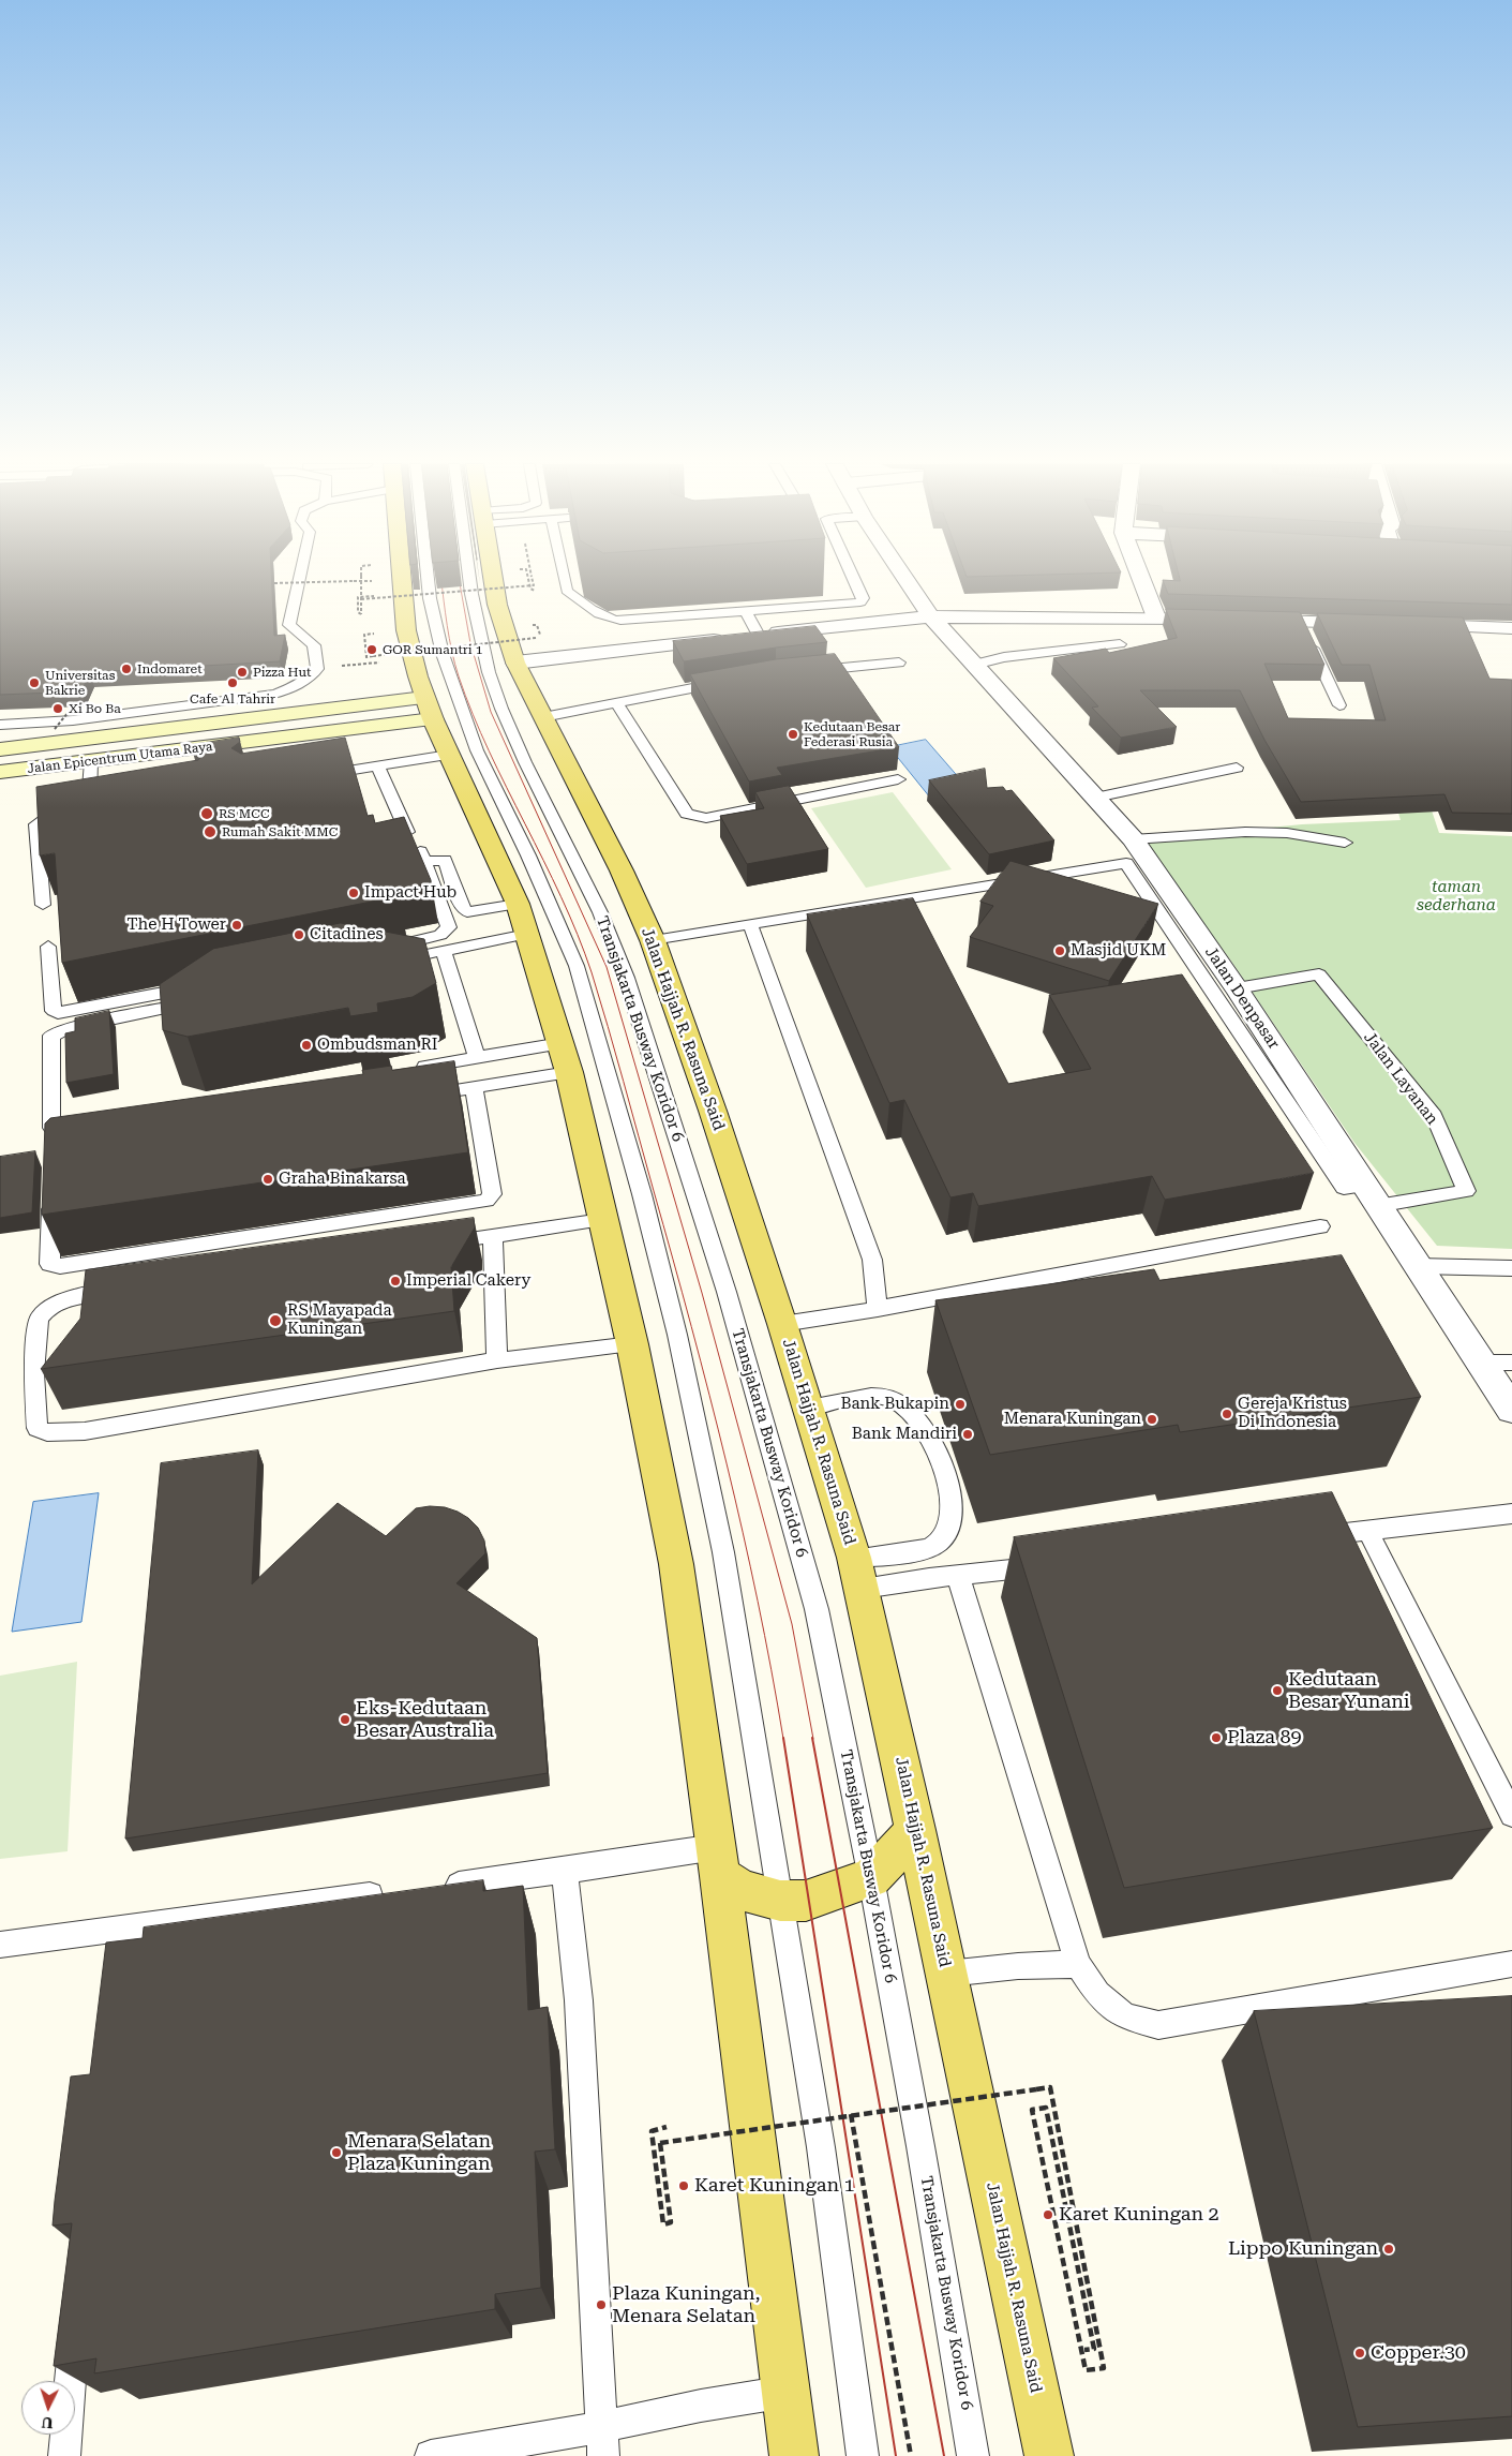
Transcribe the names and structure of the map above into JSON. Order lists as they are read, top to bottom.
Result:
{
  "streets": {
    "main road": ["Jalan Epicentrum Utama Raya", "Jalan Hajjah R. Rasuna Said"],
    "street": ["Jalan Denpasar"],
    "lane": ["Transjakarta Busway Koridor 6", "Jalan Layanan"]
  },
  "crossings": [
    ["Jalan Denpasar", "Jalan Layanan"]
  ],
  "parks": ["taman sederhana"],
  "places": [
    "GOR Sumantri 1",
    "Indomaret",
    "Pizza Hut",
    "Universitas Bakrie",
    "Cafe Al Tahrir",
    "Xi Bo Ba",
    "Kedutaan Besar Federasi Rusia",
    "RS MCC",
    "Rumah Sakit MMC",
    "Impact Hub",
    "The H Tower",
    "Citadines",
    "Masjid UKM",
    "Ombudsman RI",
    "Graha Binakarsa",
    "Imperial Cakery",
    "RS Mayapada Kuningan",
    "Bank Bukapin",
    "Gereja Kristus Di Indonesia",
    "Menara Kuningan",
    "Bank Mandiri",
    "Kedutaan Besar Yunani",
    "Eks-Kedutaan Besar Australia",
    "Plaza 89",
    "Menara Selatan Plaza Kuningan",
    "Karet Kuningan 1",
    "Karet Kuningan 2",
    "Lippo Kuningan",
    "Plaza Kuningan, Menara Selatan",
    "Copper.30"
  ],
  "north": "bottom"
}
